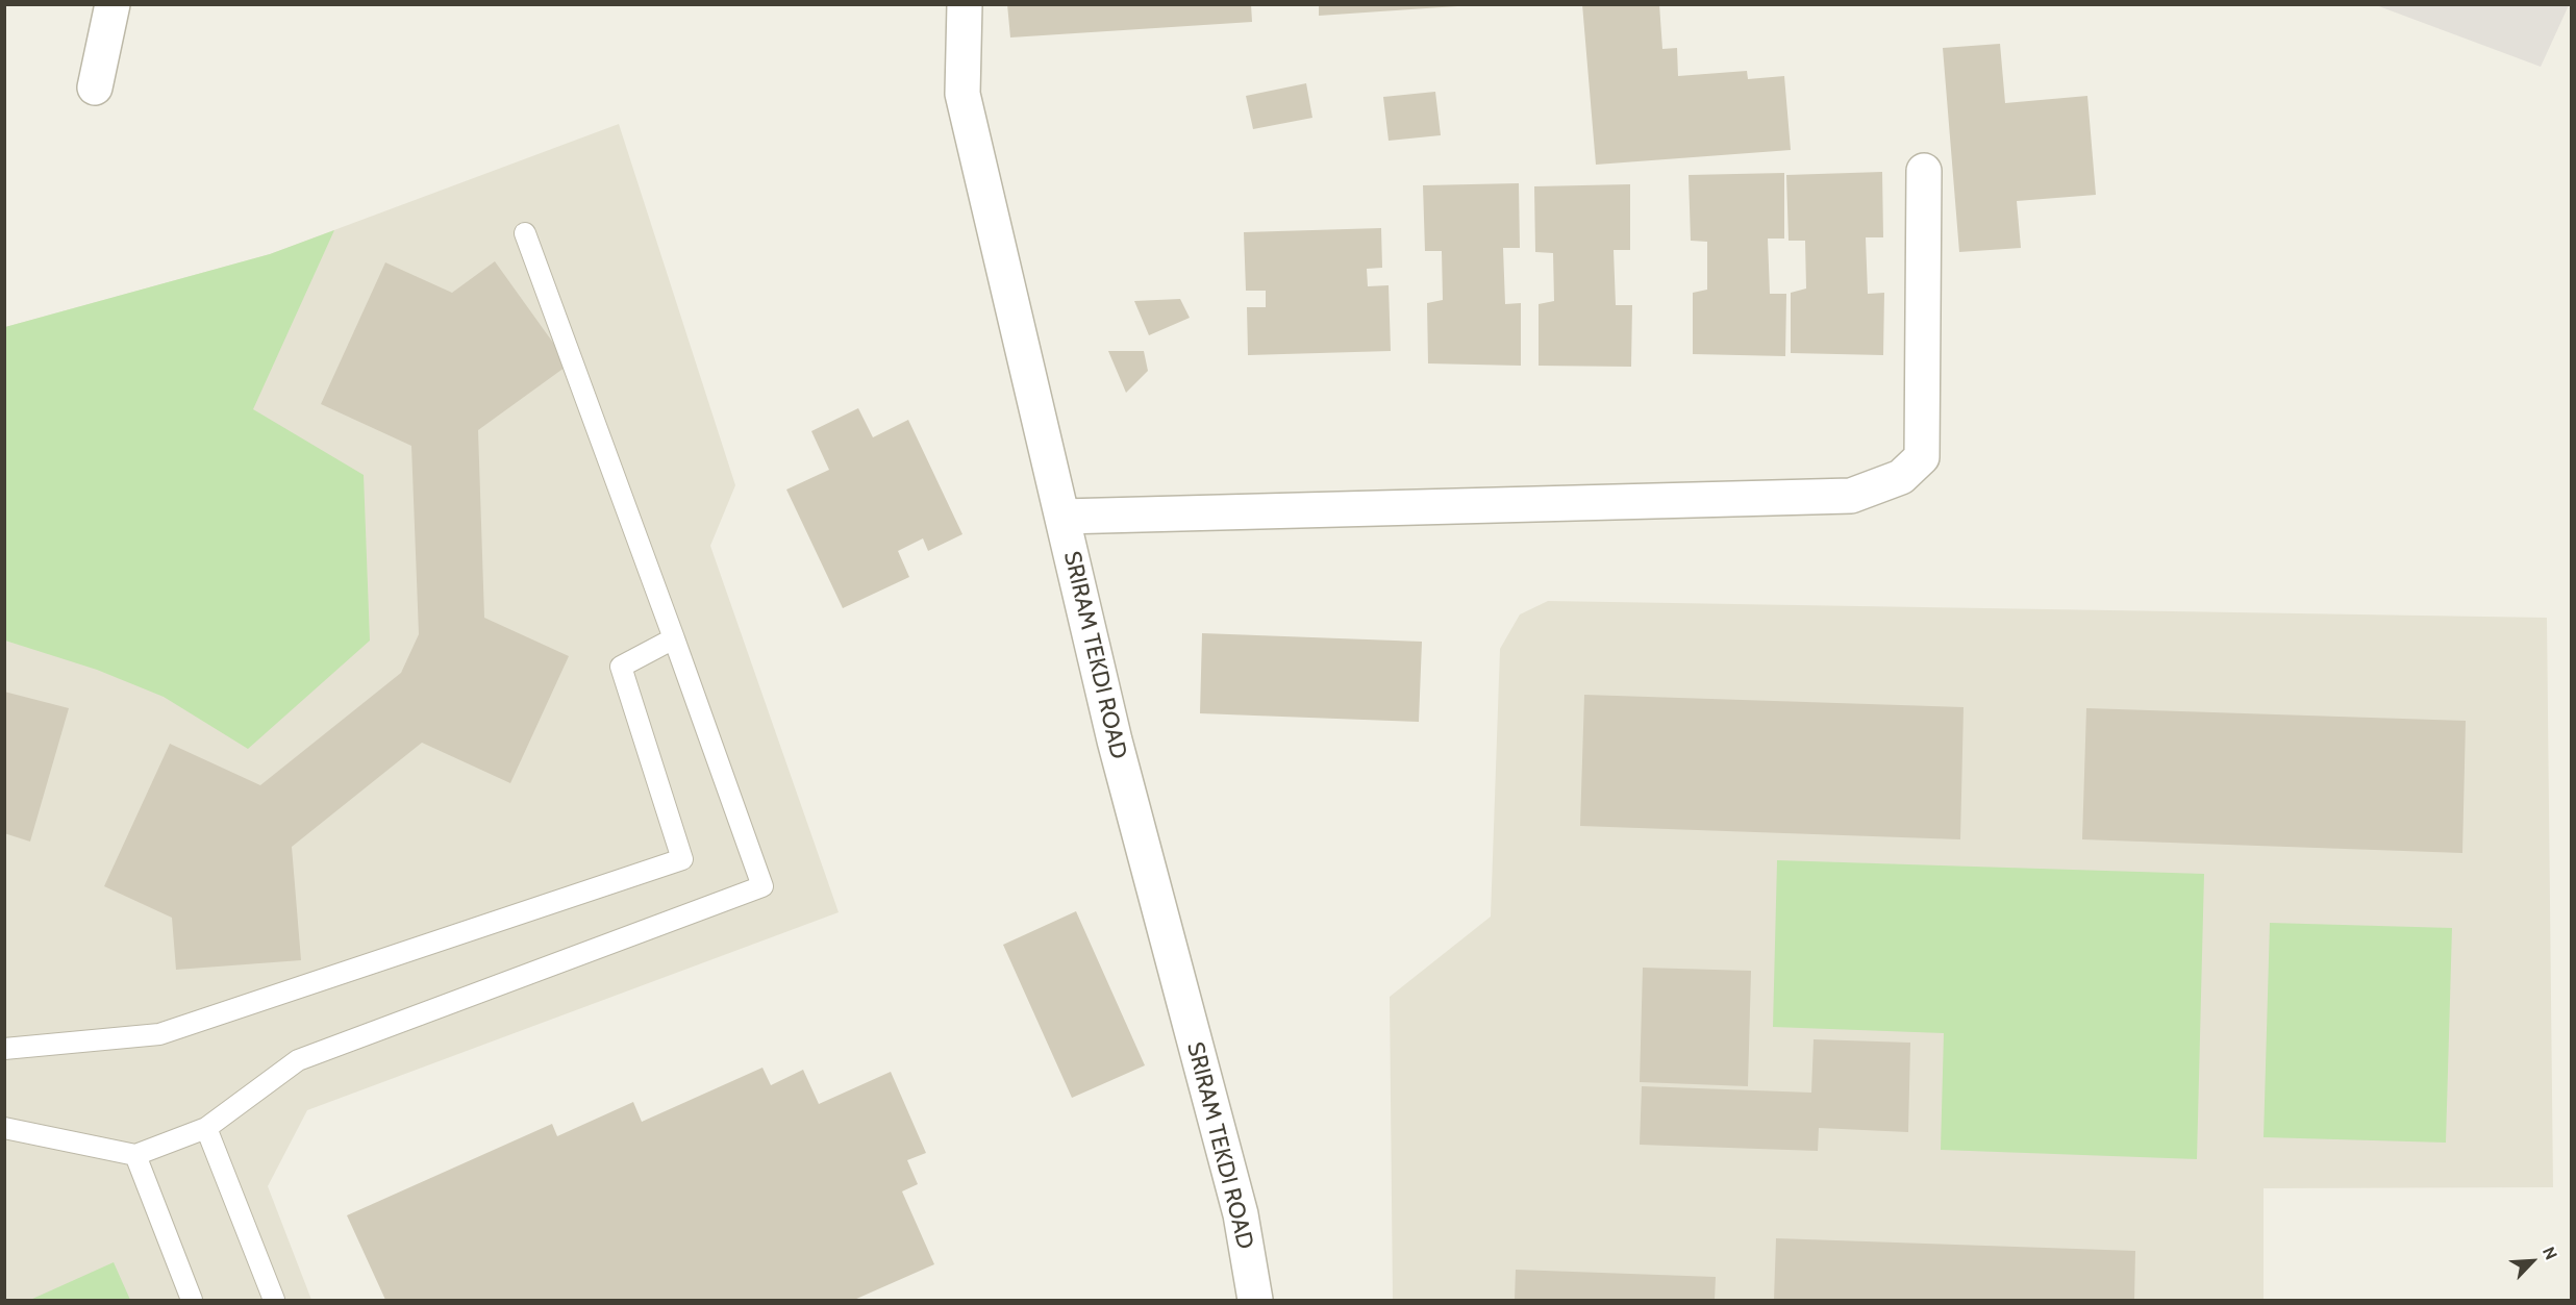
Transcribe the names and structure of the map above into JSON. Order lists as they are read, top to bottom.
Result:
{
  "streets": {
    "street": ["SRIRAM TEKDI ROAD"]
  },
  "north": "top right"
}
